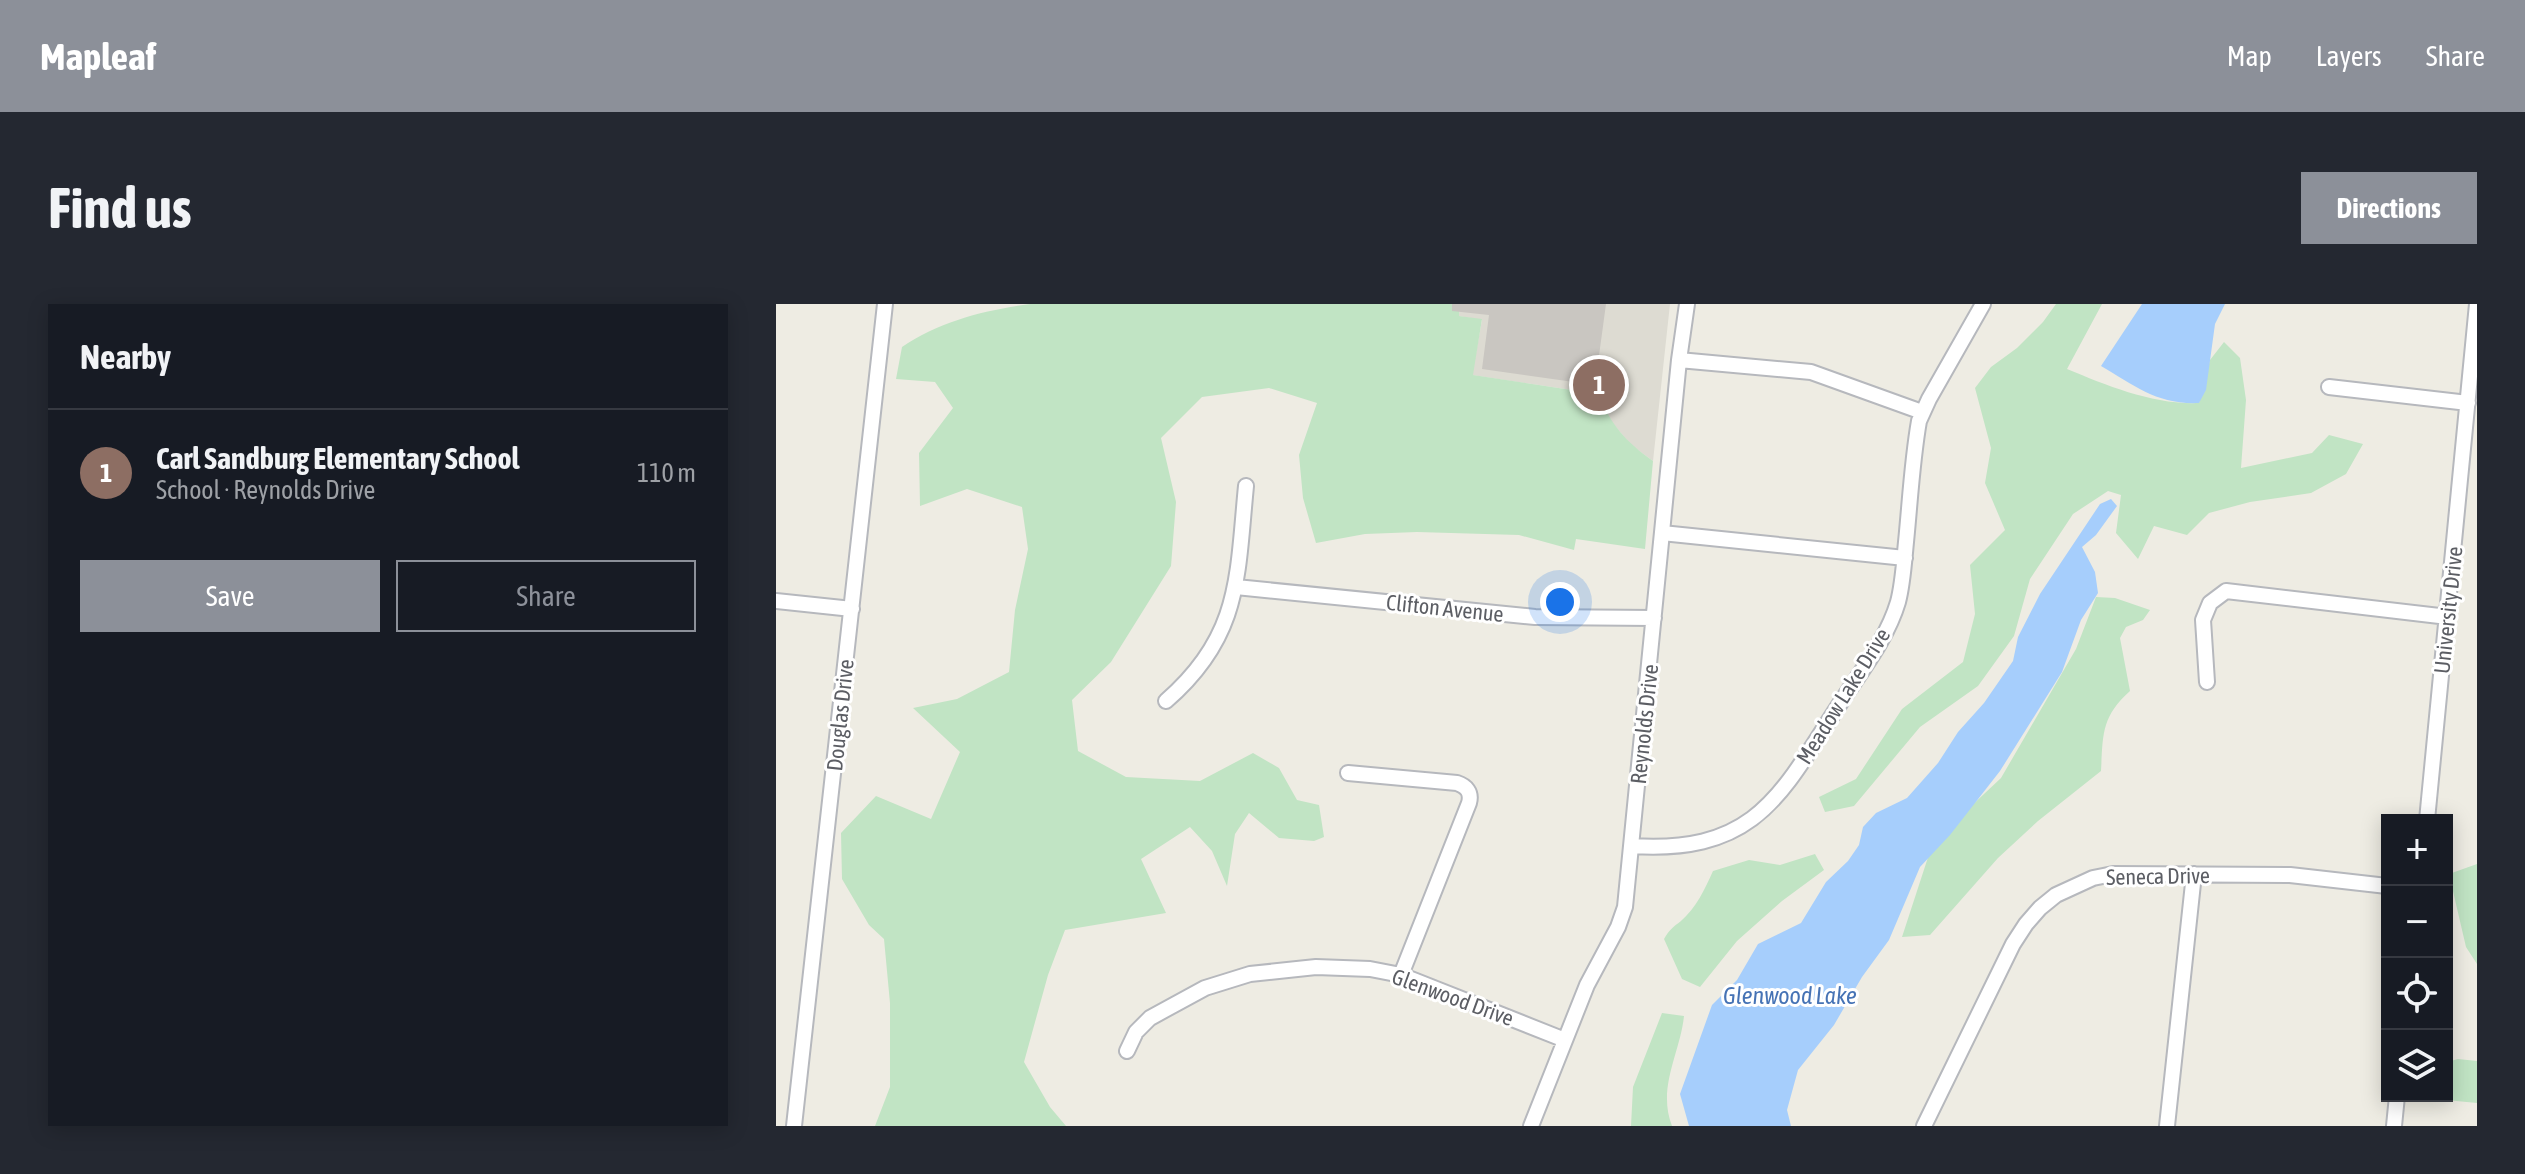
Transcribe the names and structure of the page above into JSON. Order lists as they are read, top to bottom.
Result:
{
  "streets": {
    "street": [
      "Clifton Avenue",
      "University Drive",
      "Meadow Lake Drive",
      "Douglas Drive",
      "Reynolds Drive",
      "Seneca Drive",
      "Glenwood Drive"
    ]
  },
  "crossings": [
    ["Clifton Avenue", "Reynolds Drive"],
    ["Meadow Lake Drive", "Reynolds Drive"],
    ["Reynolds Drive", "Glenwood Drive"]
  ],
  "water": ["Glenwood Lake"],
  "page": {
    "header": "Mapleaf",
    "nav": ["Map", "Layers", "Share"],
    "buttons": [
      "Directions",
      ["Save", "Share"]
    ],
    "title": "Find us",
    "heading": "Nearby",
    "pins": "1",
    "list": [
      {
        "mark": "1",
        "name": "Carl Sandburg Elementary School",
        "note": "School · Reynolds Drive",
        "value": "110 m"
      }
    ],
    "map_buttons": ["+", "−"]
  }
}
